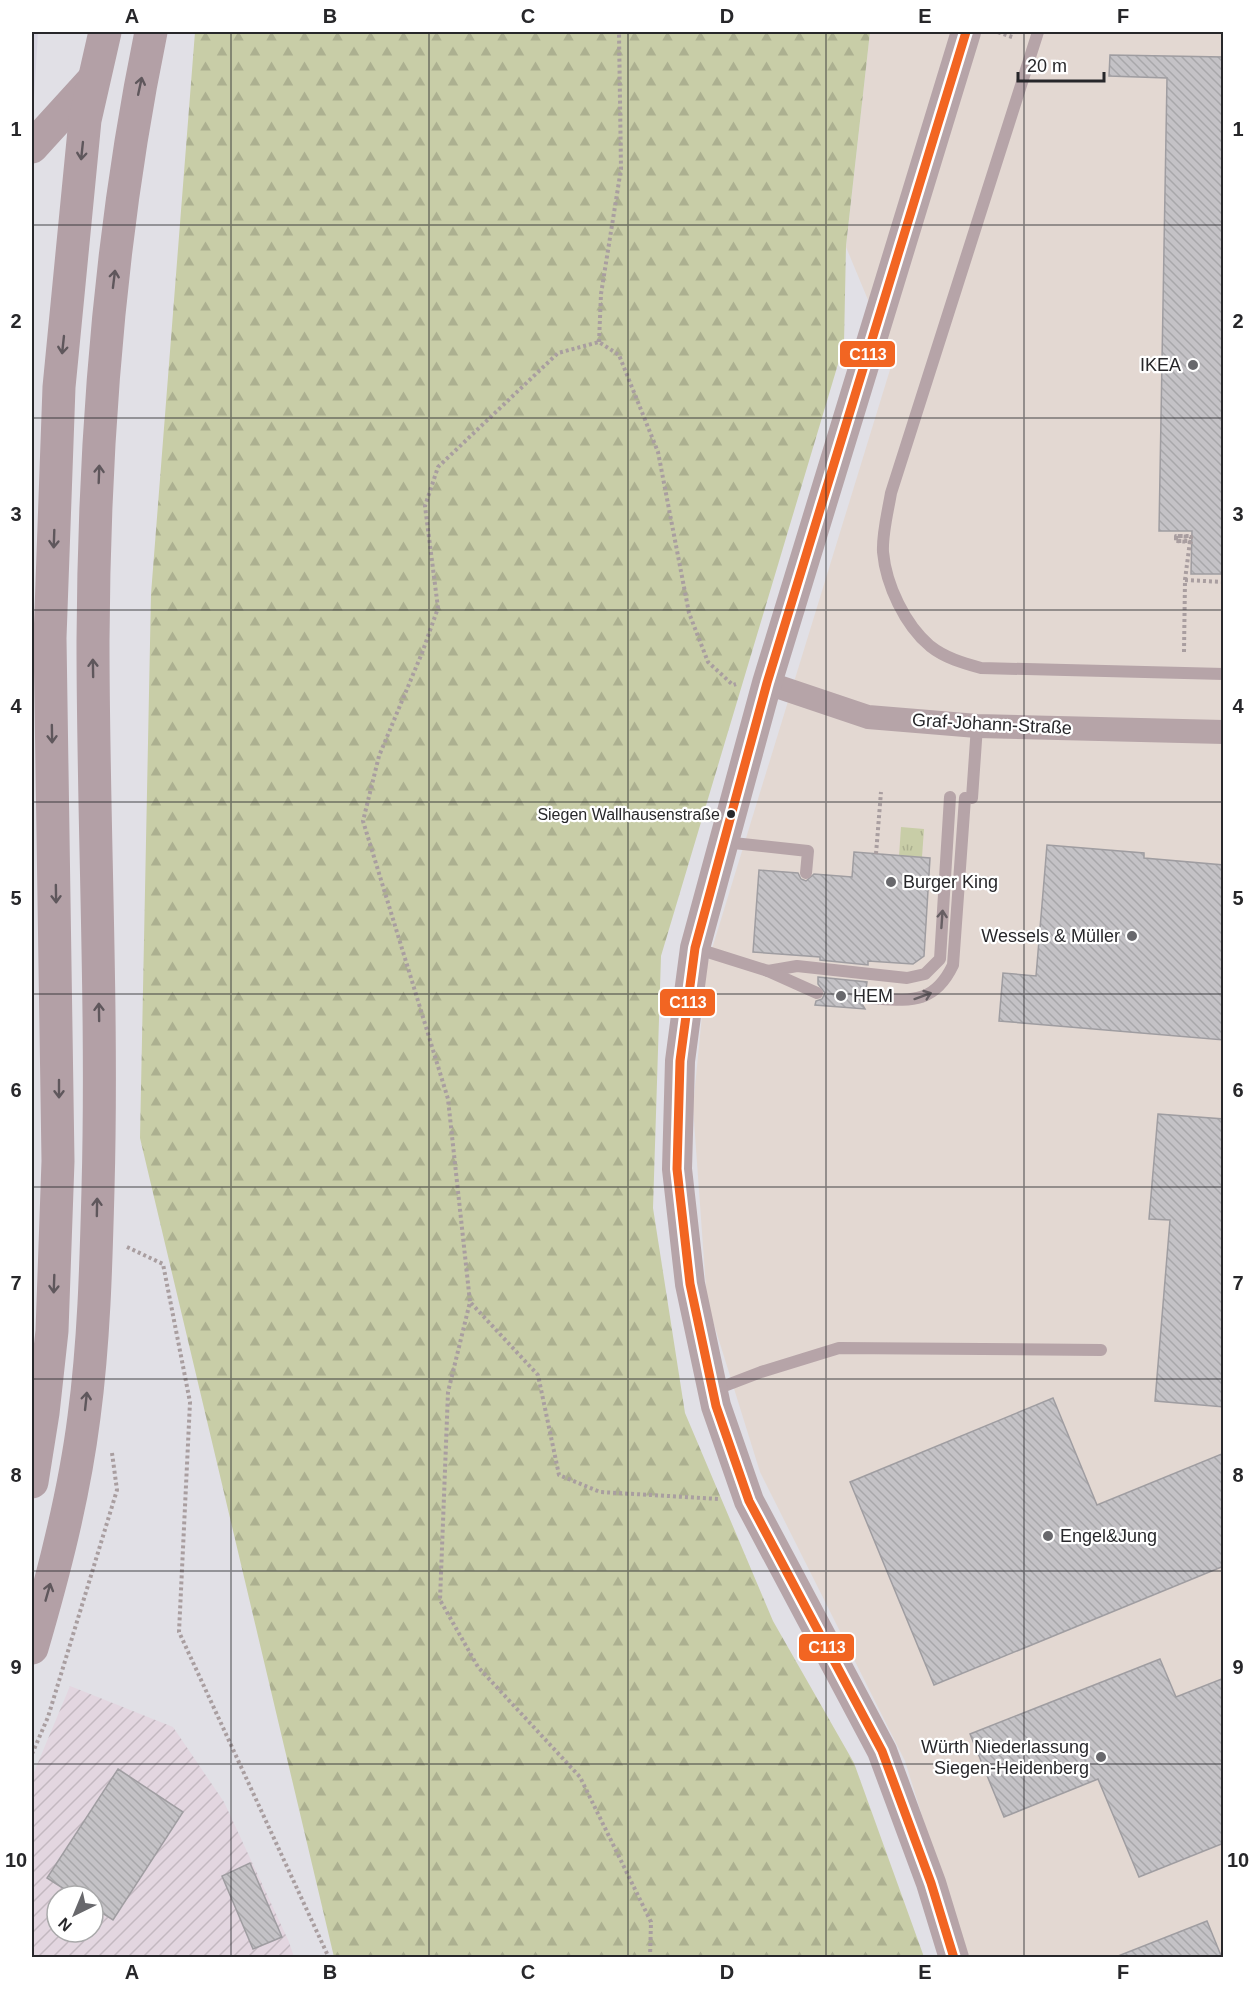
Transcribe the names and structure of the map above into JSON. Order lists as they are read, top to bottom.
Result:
{
  "streets": {
    "street": ["Graf-Johann-Straße"]
  },
  "places": [
    "IKEA",
    "Siegen Wallhausenstraße",
    "Burger King",
    "Wessels & Müller",
    "HEM",
    "Engel&Jung",
    "Würth Niederlassung Siegen-Heidenberg"
  ],
  "lines": ["transit line C113"],
  "scale_bar": "20 m",
  "north": "bottom left",
  "grid": {
    "columns": [
      "A",
      "B",
      "C",
      "D",
      "E",
      "F"
    ],
    "rows": [
      "1",
      "2",
      "3",
      "4",
      "5",
      "6",
      "7",
      "8",
      "9",
      "10"
    ]
  }
}
